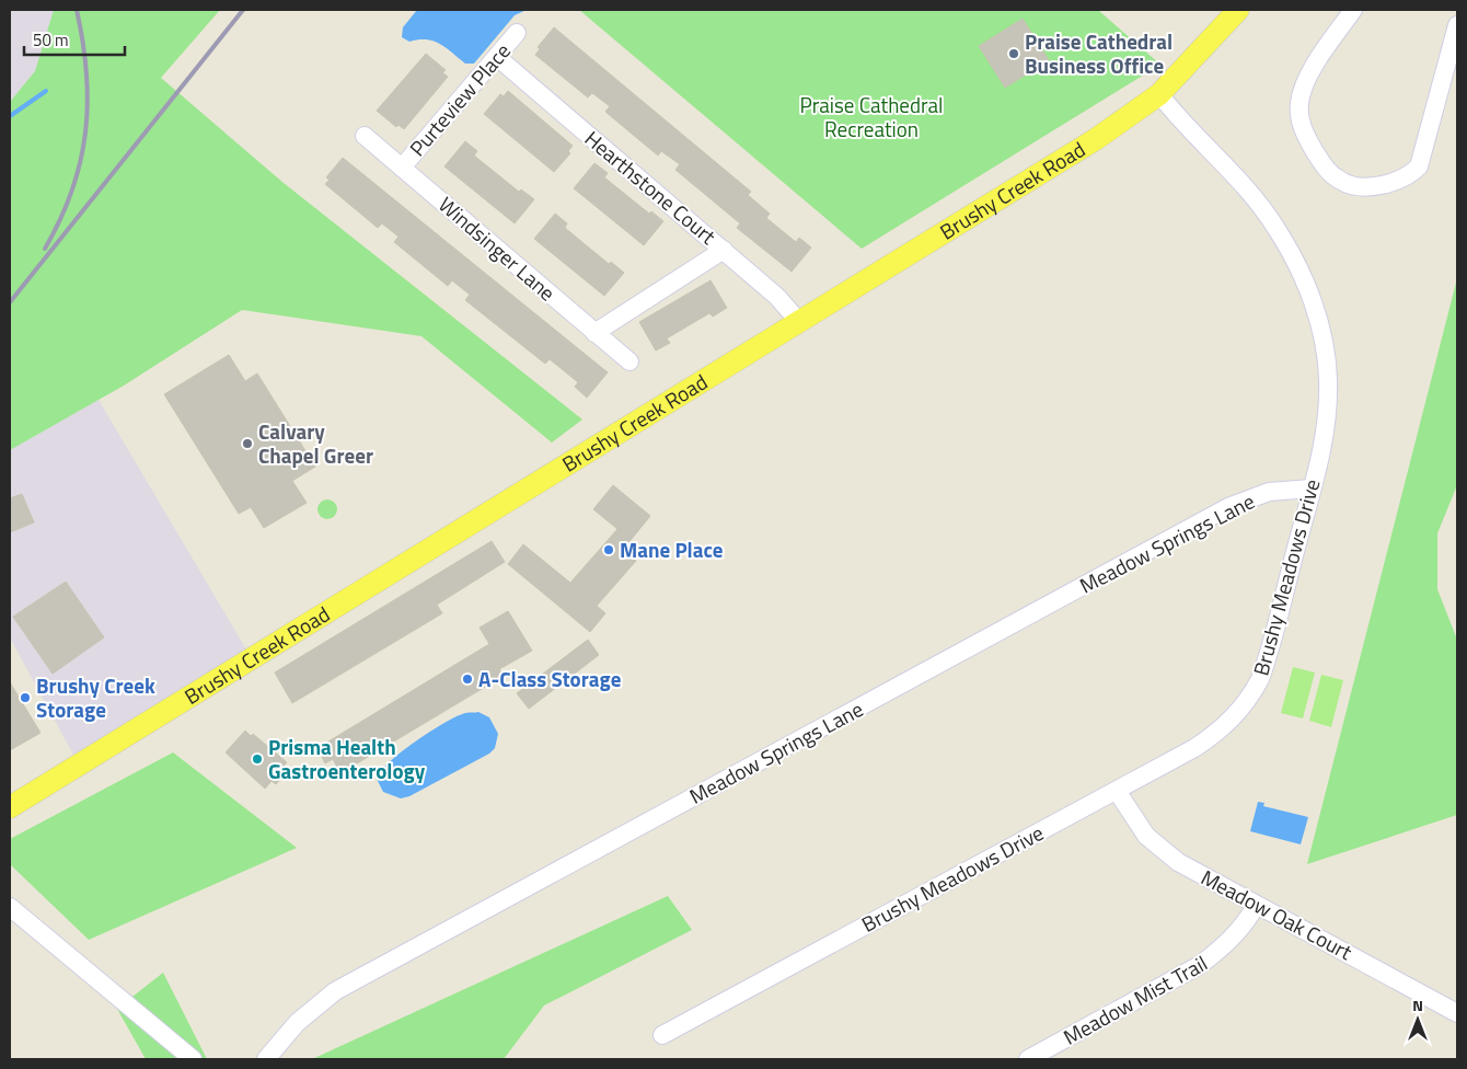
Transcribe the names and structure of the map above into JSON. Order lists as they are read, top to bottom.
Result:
{
  "streets": {
    "main road": ["Brushy Creek Road"],
    "street": [
      "Purteview Place",
      "Hearthstone Court",
      "Windsinger Lane",
      "Meadow Springs Lane",
      "Brushy Meadows Drive",
      "Meadow Oak Court",
      "Meadow Mist Trail"
    ]
  },
  "crossings": [
    ["Purteview Place", "Hearthstone Court"],
    ["Purteview Place", "Windsinger Lane"],
    ["Hearthstone Court", "Brushy Creek Road"],
    ["Brushy Creek Road", "Brushy Meadows Drive"],
    ["Meadow Springs Lane", "Brushy Meadows Drive"],
    ["Brushy Meadows Drive", "Meadow Oak Court"],
    ["Meadow Oak Court", "Meadow Mist Trail"]
  ],
  "parks": ["Praise Cathedral Recreation"],
  "places": [
    "Praise Cathedral Business Office",
    "Calvary Chapel Greer",
    "Mane Place",
    "A-Class Storage",
    "Brushy Creek Storage",
    "Prisma Health Gastroenterology"
  ],
  "scale_bar": "50 m",
  "north": "top"
}
